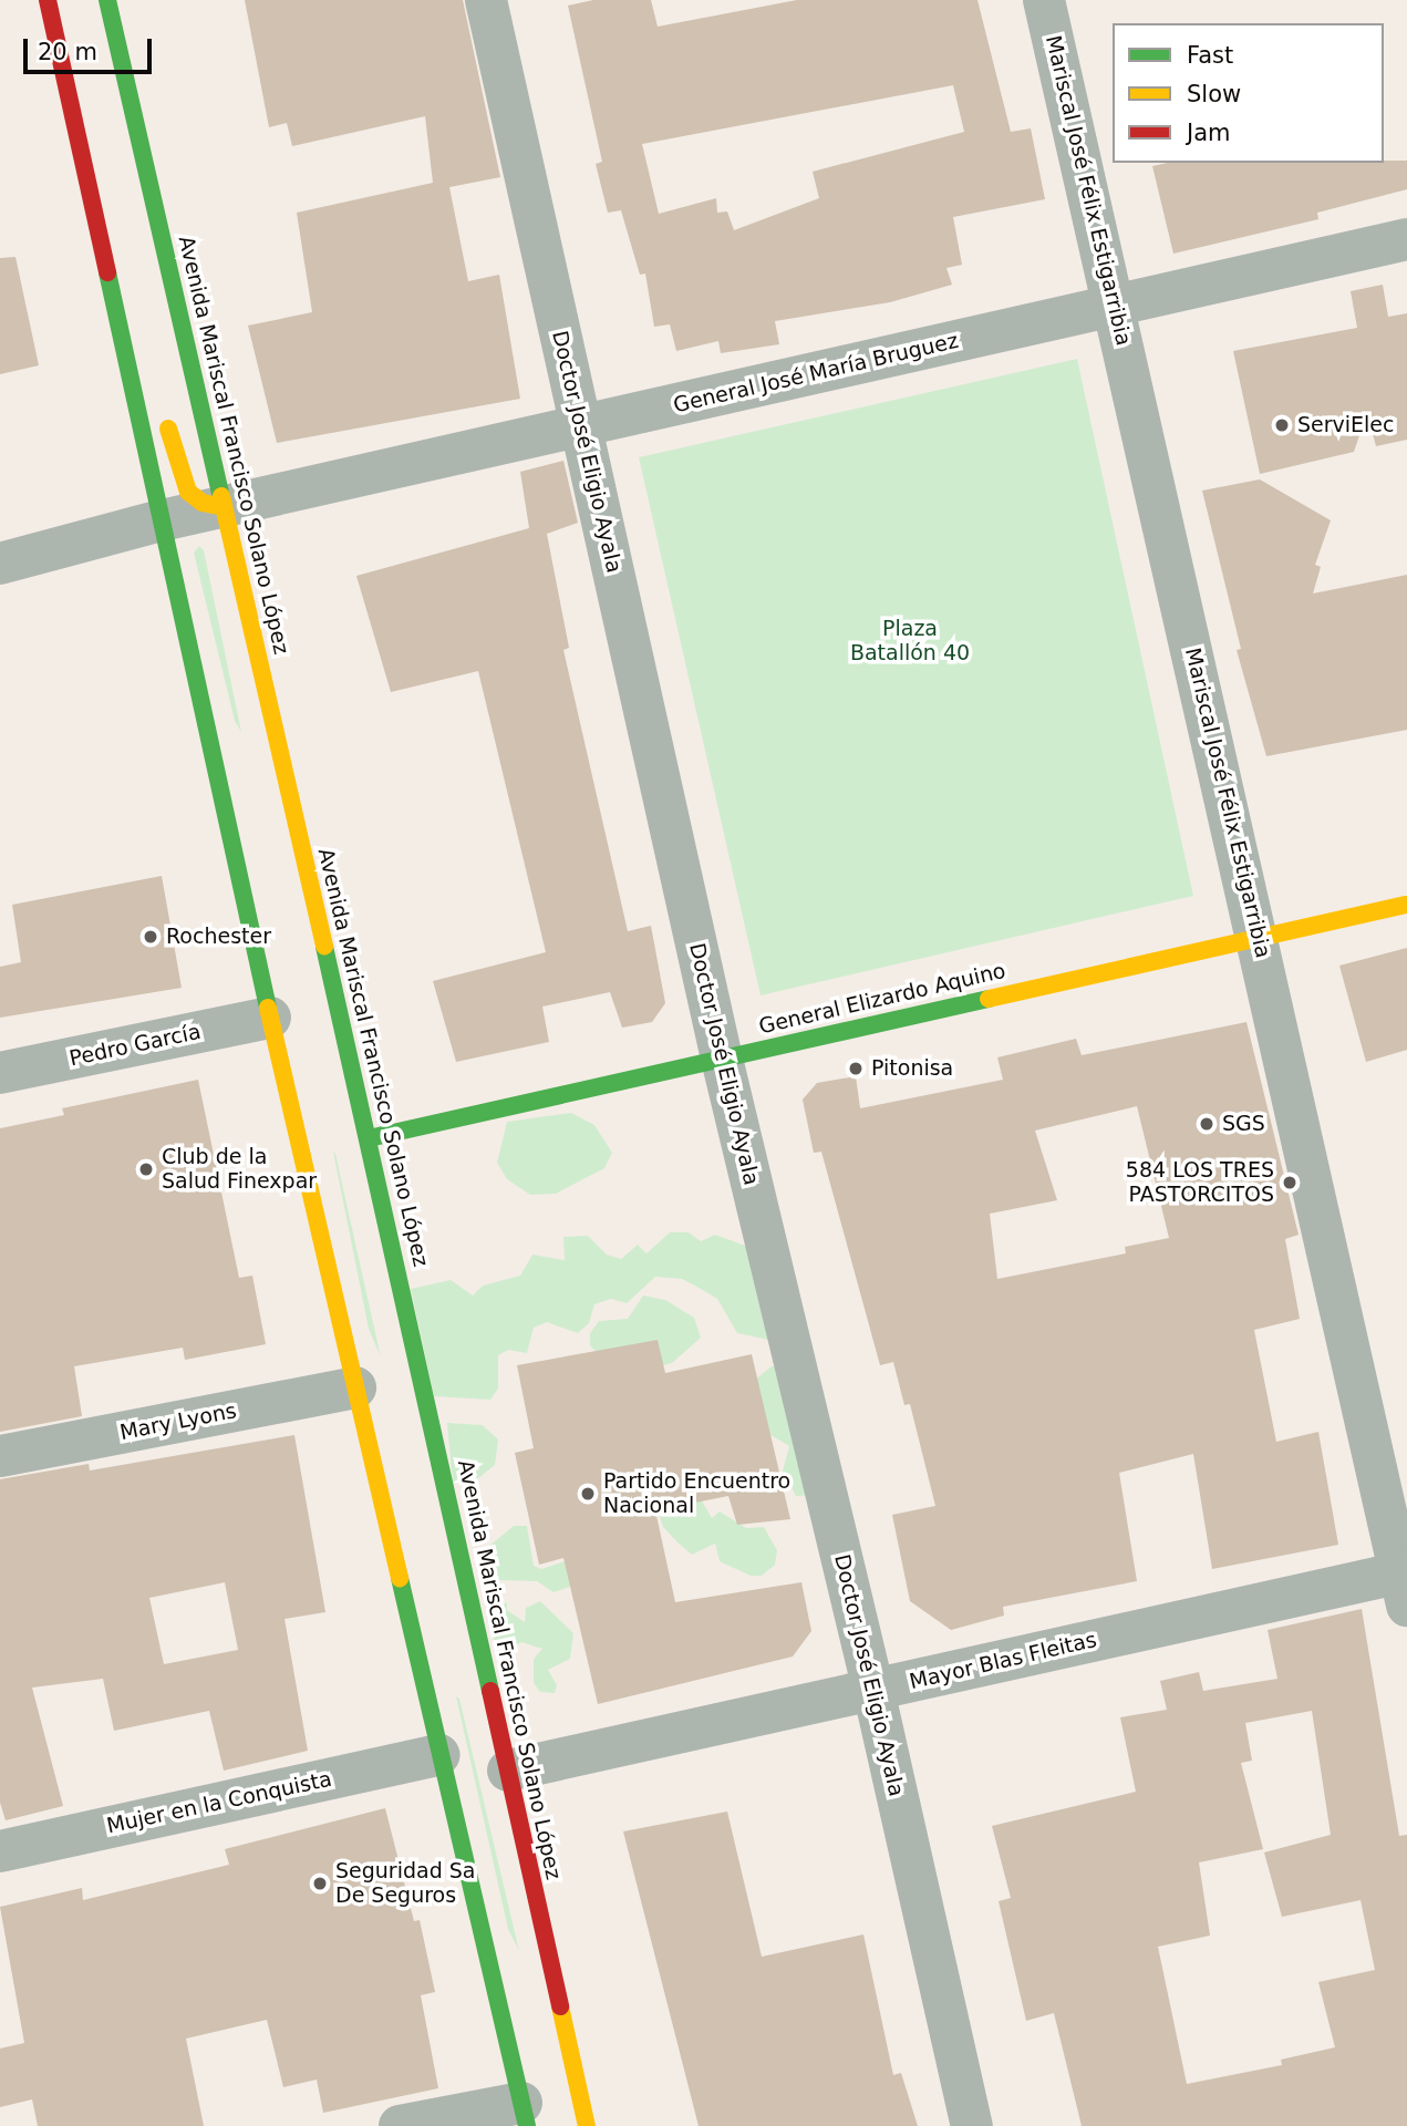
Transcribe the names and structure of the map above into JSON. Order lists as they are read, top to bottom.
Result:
{
  "streets": {
    "main road": ["Avenida Mariscal Francisco Solano López", "General Elizardo Aquino"],
    "street": [
      "Mariscal José Félix Estigarribia",
      "General José María Bruguez",
      "Doctor José Eligio Ayala",
      "Pedro García",
      "Mary Lyons",
      "Mayor Blas Fleitas",
      "Mujer en la Conquista"
    ]
  },
  "crossings": [
    ["Mariscal José Félix Estigarribia", "General José María Bruguez"],
    ["Mariscal José Félix Estigarribia", "General Elizardo Aquino"],
    ["Mariscal José Félix Estigarribia", "Mayor Blas Fleitas"],
    ["General José María Bruguez", "Avenida Mariscal Francisco Solano López"],
    ["General José María Bruguez", "Doctor José Eligio Ayala"],
    ["Avenida Mariscal Francisco Solano López", "General Elizardo Aquino"],
    ["Avenida Mariscal Francisco Solano López", "Mayor Blas Fleitas"],
    ["Doctor José Eligio Ayala", "General Elizardo Aquino"],
    ["Doctor José Eligio Ayala", "Mayor Blas Fleitas"]
  ],
  "parks": ["Plaza Batallón 40"],
  "places": [
    "ServiElec",
    "Rochester",
    "Pitonisa",
    "SGS",
    "Club de la Salud Finexpar",
    "584 LOS TRES PASTORCITOS",
    "Partido Encuentro Nacional",
    "Seguridad Sa De Seguros"
  ],
  "legend": ["Fast", "Slow", "Jam"],
  "scale_bar": "20 m"
}
